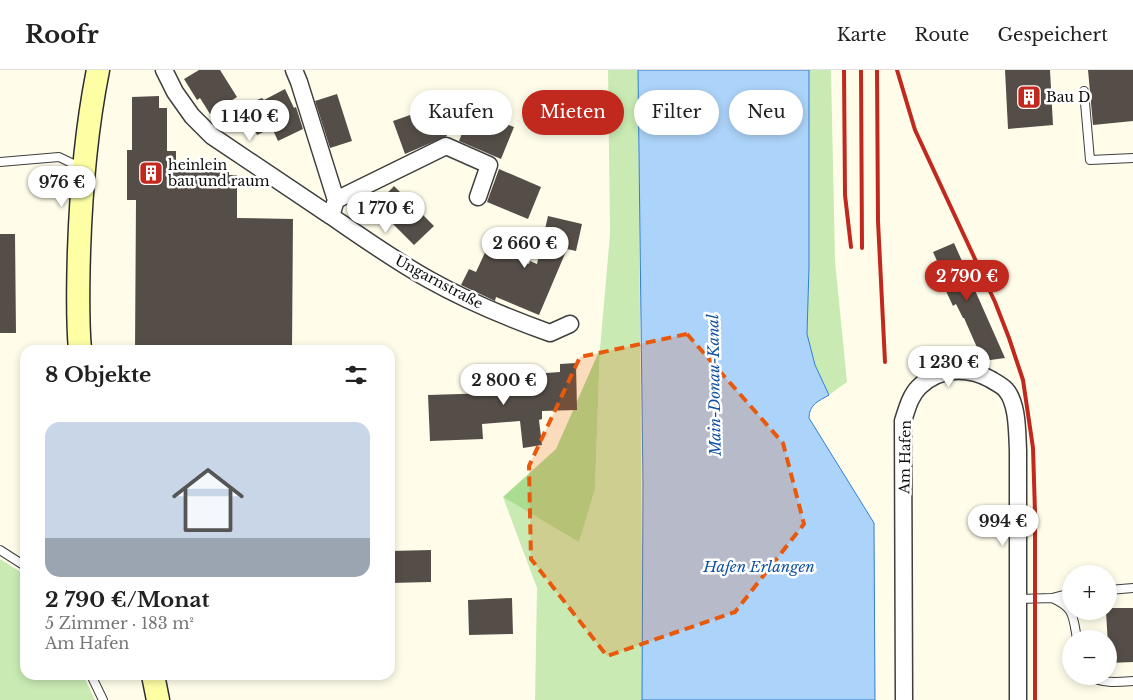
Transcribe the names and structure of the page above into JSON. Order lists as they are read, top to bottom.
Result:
{
  "streets": {
    "street": ["Ungarnstraße", "Am Hafen"]
  },
  "water": ["Main-Donau-Kanal", "Hafen Erlangen"],
  "places": {
    "building": ["Bau D", "heinlein bau und raum"]
  },
  "page": {
    "header": "Roofr",
    "nav": ["Karte", "Route", "Gespeichert"],
    "chip": [
      "Kaufen",
      "Mieten",
      "Filter",
      "Neu"
    ],
    "price": [
      "1 140 €",
      "976 €",
      "1 770 €",
      "2 660 €",
      "2 790 €",
      "1 230 €",
      "2 800 €",
      "994 €"
    ],
    "heading": "8 Objekte",
    "list": [
      {
        "name": "2 790 €/Monat",
        "note": "5 Zimmer · 183 m² · Am Hafen"
      }
    ],
    "map_buttons": ["+", "−"]
  }
}
